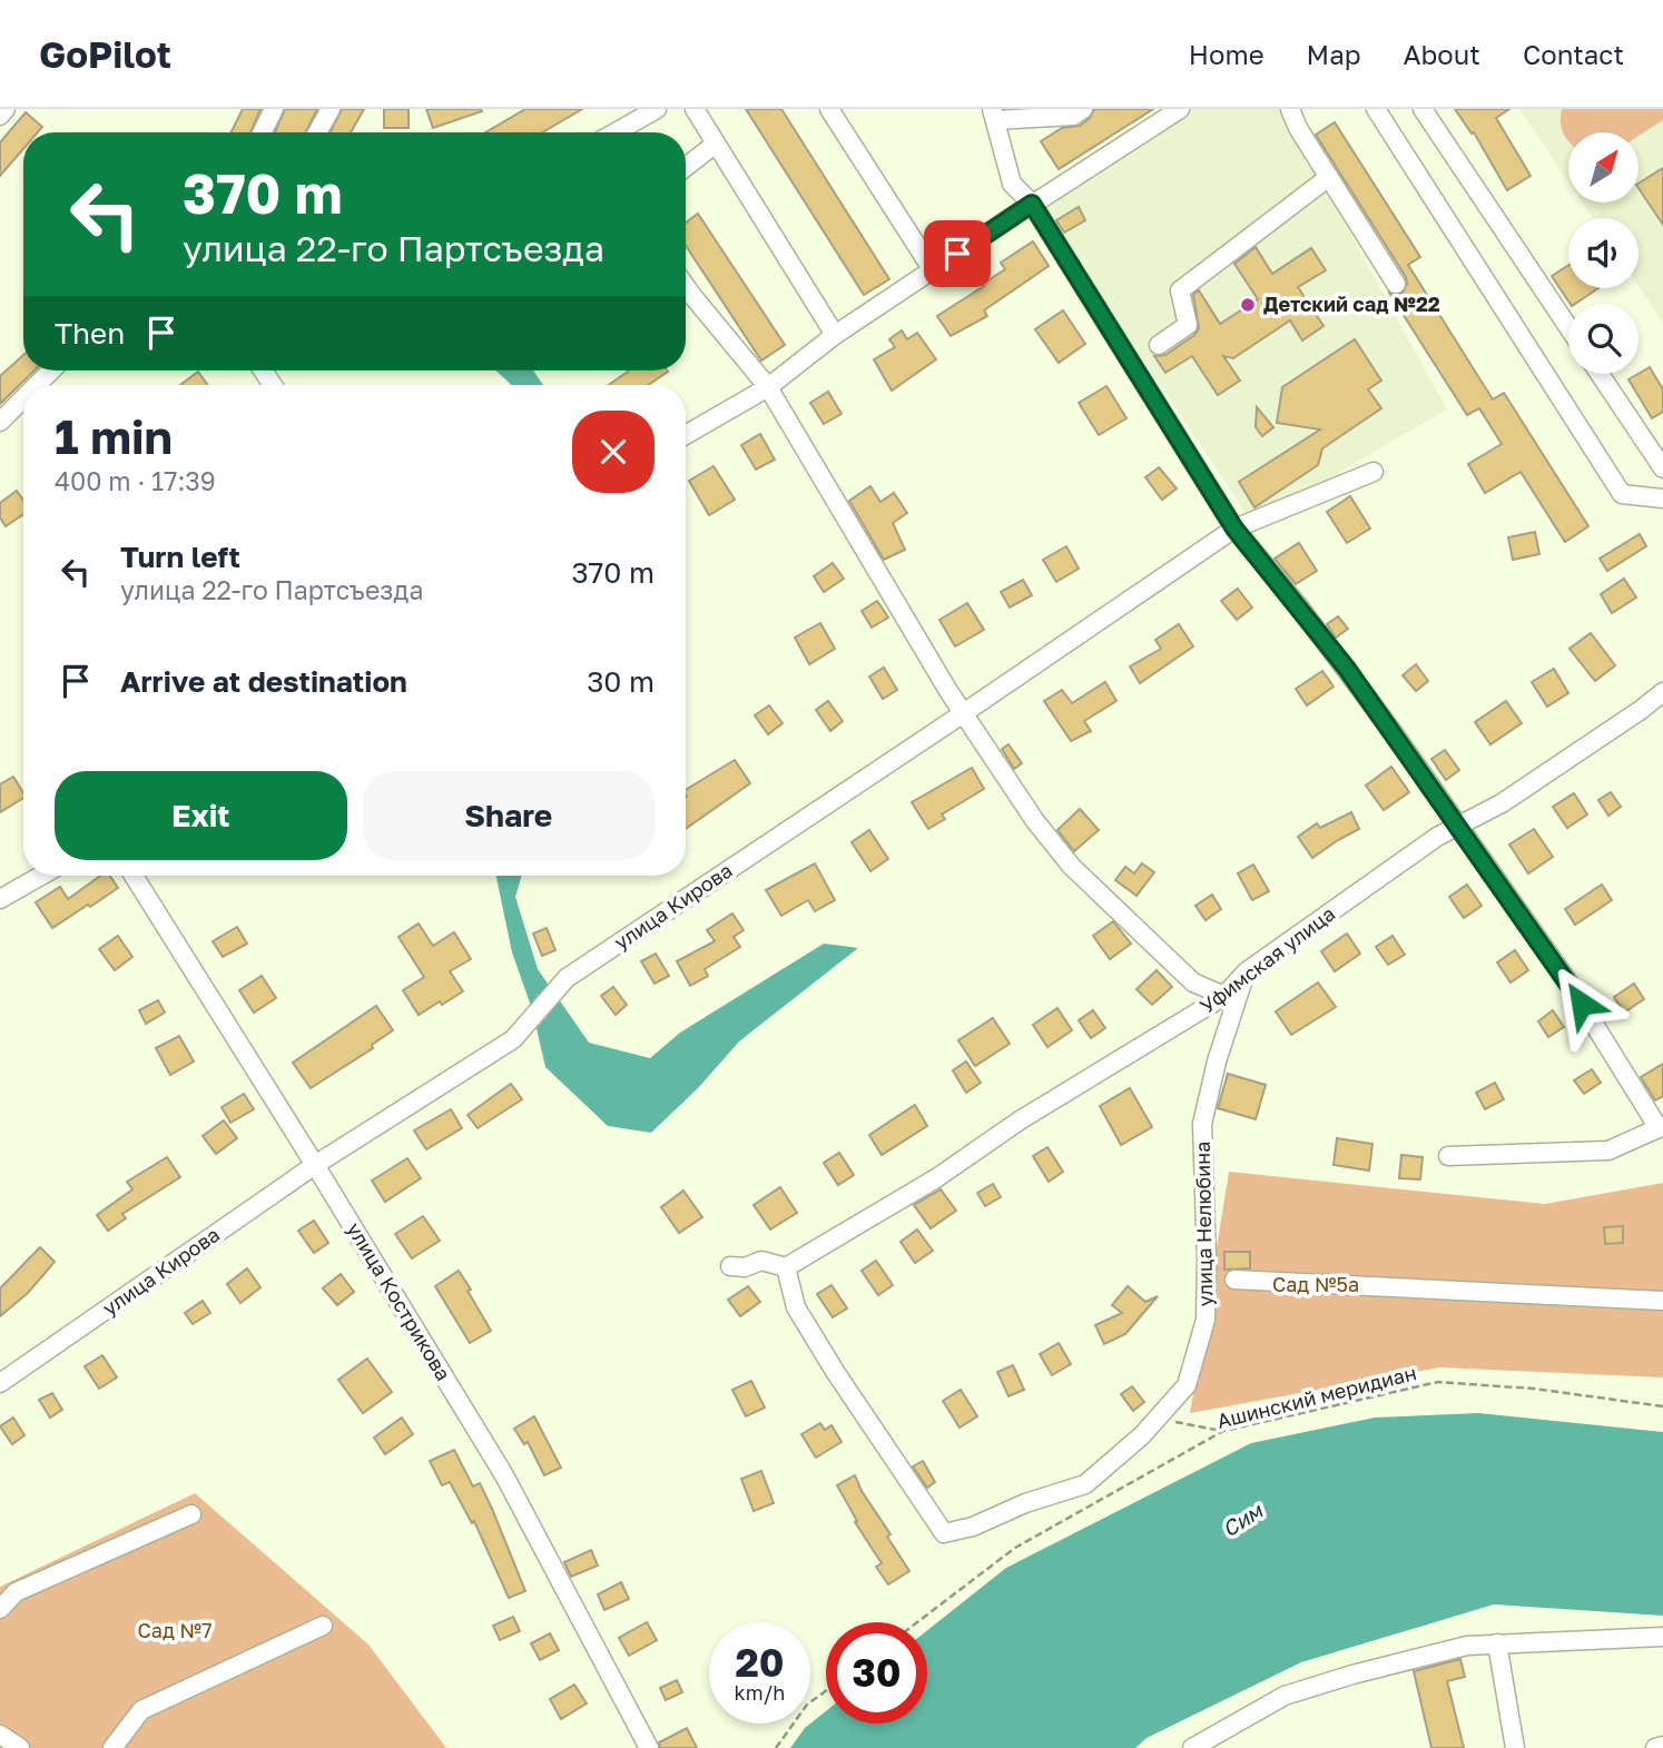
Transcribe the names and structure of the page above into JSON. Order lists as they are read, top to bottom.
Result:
{
  "streets": {
    "street": [
      "улица Кирова",
      "Уфимская улица",
      "улица Нелюбина",
      "улица Кострикова"
    ],
    "path": ["Ашинский меридиан"]
  },
  "crossings": [
    ["улица Кирова", "улица Кострикова"],
    ["Уфимская улица", "улица Нелюбина"]
  ],
  "water": ["Сим"],
  "parks": ["Сад №5а", "Сад №7"],
  "places": ["Детский сад №22"],
  "north": "top right",
  "page": {
    "header": "GoPilot",
    "nav": [
      "Home",
      "Map",
      "About",
      "Contact"
    ],
    "turn": ["370 m", "улица 22-го Партсъезда"],
    "then": "Then",
    "heading": ["1 min", "400 m · 17:39"],
    "list": [
      {
        "name": "Turn left",
        "note": "улица 22-го Партсъезда",
        "value": "370 m"
      },
      {
        "name": "Arrive at destination",
        "value": "30 m"
      }
    ],
    "buttons": ["Exit", "Share"],
    "speed": "20 km/h",
    "limit": "30"
  }
}
